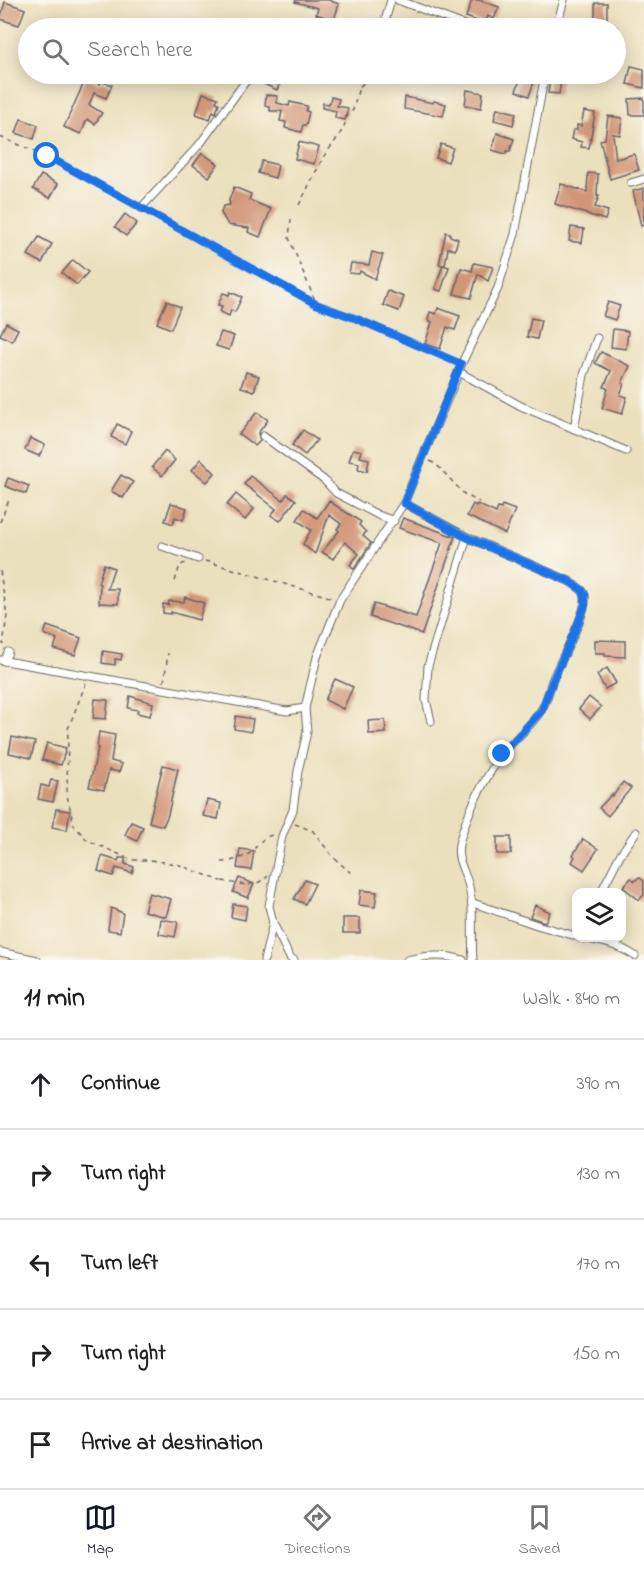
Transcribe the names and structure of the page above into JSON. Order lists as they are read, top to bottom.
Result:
{
  "page": {
    "search": "Search here",
    "heading": ["11 min", "Walk · 840 m"],
    "list": [
      ["Continue", "390 m"],
      ["Turn right", "130 m"],
      ["Turn left", "170 m"],
      ["Turn right", "150 m"],
      "Arrive at destination"
    ],
    "nav": ["Map", "Directions", "Saved"]
  }
}
